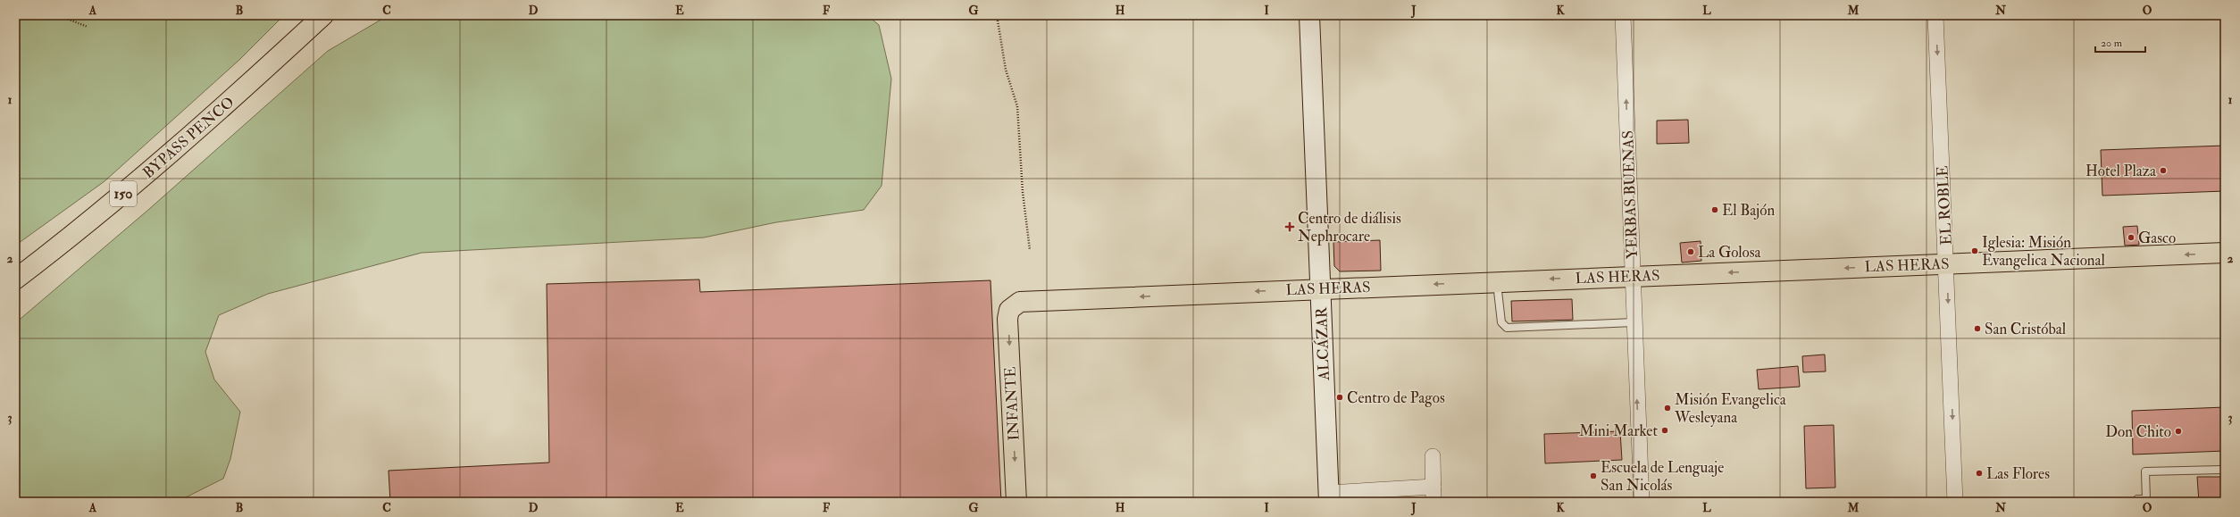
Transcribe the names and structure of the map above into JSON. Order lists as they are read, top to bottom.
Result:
{
  "streets": {
    "main road": [
      "BYPASS PENCO",
      "150",
      "LAS HERAS",
      "INFANTE"
    ],
    "street": ["YERBAS BUENAS", "EL ROBLE", "ALCÁZAR"]
  },
  "crossings": [
    ["YERBAS BUENAS", "LAS HERAS"],
    ["EL ROBLE", "LAS HERAS"],
    ["LAS HERAS", "ALCÁZAR"],
    ["LAS HERAS", "INFANTE"]
  ],
  "one_way": [
    "YERBAS BUENAS",
    "EL ROBLE",
    "LAS HERAS",
    "INFANTE"
  ],
  "places": {
    "other": [
      "Hotel Plaza",
      "El Bajón",
      "Gasco",
      "Iglesia: Misión Evangelica Nacional",
      "La Golosa",
      "San Cristóbal",
      "Centro de Pagos",
      "Misión Evangelica Wesleyana",
      "Mini Market",
      "Don Chito",
      "Las Flores",
      "Escuela de Lenguaje San Nicolás"
    ],
    "health": ["Centro de diálisis Nephrocare"]
  },
  "scale_bar": "20 m",
  "grid": {
    "columns": [
      "A",
      "B",
      "C",
      "D",
      "E",
      "F",
      "G",
      "H",
      "I",
      "J",
      "K",
      "L",
      "M",
      "N",
      "O"
    ],
    "rows": ["1", "2", "3"]
  }
}
